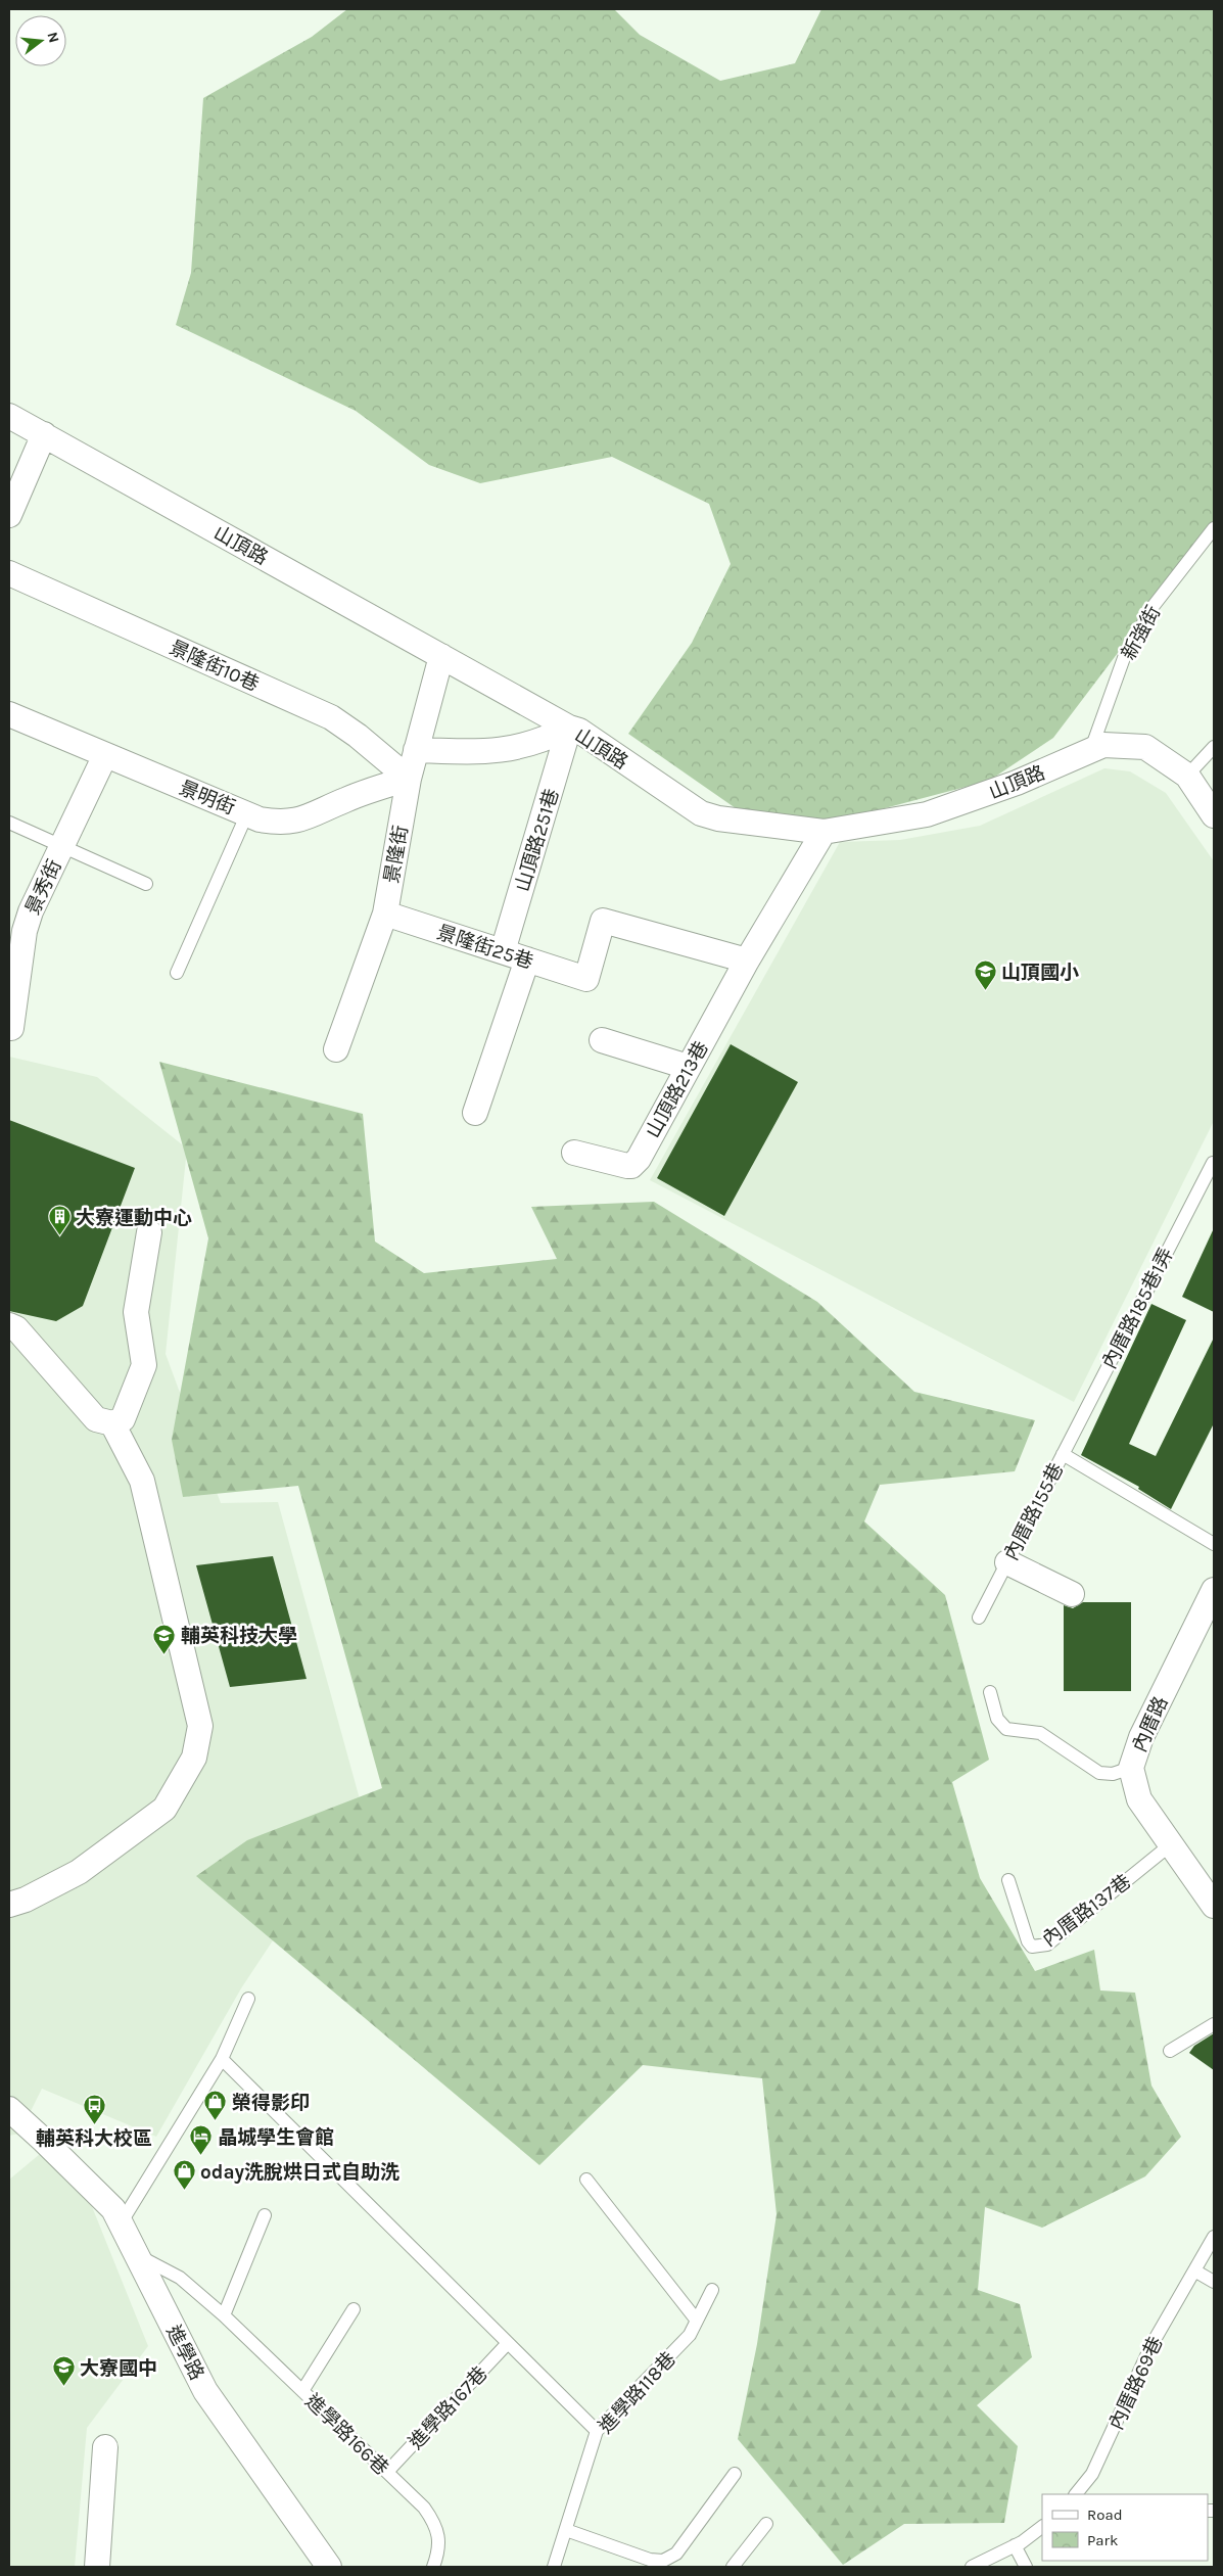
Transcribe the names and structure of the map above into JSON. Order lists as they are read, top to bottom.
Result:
{
  "streets": {
    "street": [
      "山頂路",
      "景隆街10巷",
      "景明街",
      "山頂路251巷",
      "景隆街",
      "景秀街",
      "景隆街25巷",
      "山頂路213巷",
      "內厝路",
      "進學路"
    ],
    "lane": [
      "新強街",
      "內厝路185巷1弄",
      "內厝路155巷",
      "內厝路137巷",
      "內厝路69巷",
      "進學路118巷",
      "進學路167巷",
      "進學路166巷"
    ]
  },
  "crossings": [
    ["山頂路", "新強街"],
    ["山頂路", "山頂路251巷"],
    ["山頂路", "景隆街"],
    ["山頂路", "山頂路213巷"],
    ["景隆街10巷", "景明街"],
    ["景隆街10巷", "景隆街"],
    ["景明街", "景隆街"],
    ["景明街", "景秀街"],
    ["山頂路251巷", "景隆街25巷"],
    ["景隆街", "景隆街25巷"],
    ["景隆街25巷", "山頂路213巷"],
    ["內厝路185巷1弄", "內厝路155巷"],
    ["內厝路", "內厝路137巷"],
    ["進學路", "進學路166巷"],
    ["進學路167巷", "進學路166巷"]
  ],
  "places": {
    "school or university": ["山頂國小", "輔英科技大學", "大寮國中"],
    "building": ["大寮運動中心"],
    "shop": ["榮得影印", "oday洗脫烘日式自助洗"],
    "bus stop": ["輔英科大校區"],
    "hotel": ["晶城學生會館"]
  },
  "legend": ["Road", "Park"],
  "north": "right"
}
